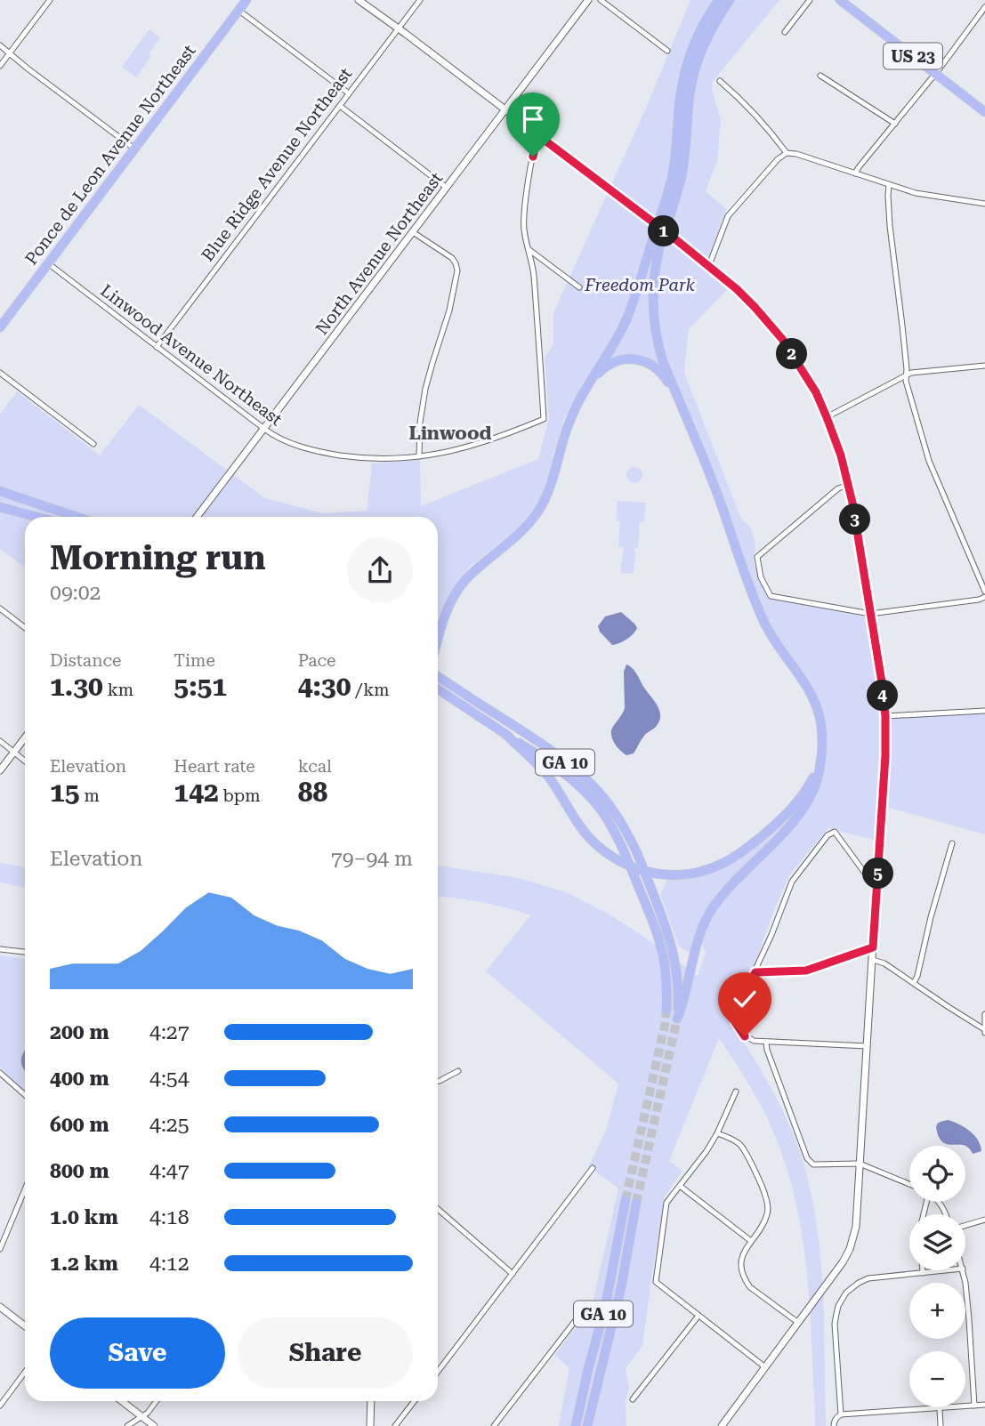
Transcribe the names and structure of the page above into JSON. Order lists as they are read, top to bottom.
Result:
{
  "streets": {
    "highway": ["US 23", "Ponce de Leon Avenue Northeast", "GA 10"],
    "main road": ["North Avenue Northeast"],
    "street": ["Blue Ridge Avenue Northeast", "Linwood Avenue Northeast"]
  },
  "crossings": [
    ["Ponce de Leon Avenue Northeast", "Linwood Avenue Northeast"],
    ["Blue Ridge Avenue Northeast", "Linwood Avenue Northeast"],
    ["North Avenue Northeast", "Linwood Avenue Northeast"]
  ],
  "districts": ["Linwood"],
  "parks": ["Freedom Park"],
  "page": {
    "pins": [
      "1",
      "2",
      "3",
      "4",
      "5"
    ],
    "heading": ["Morning run", "09:02"],
    "stats": [
      ["Distance", "1.30 km"],
      ["Time", "5:51"],
      ["Pace", "4:30 /km"],
      ["Elevation", "15 m"],
      ["Heart rate", "142 bpm"],
      ["kcal", "88"]
    ],
    "chart": ["Elevation", "79–94 m"],
    "list": [
      {
        "name": "200 m",
        "note": "4:27"
      },
      {
        "name": "400 m",
        "note": "4:54"
      },
      {
        "name": "600 m",
        "note": "4:25"
      },
      {
        "name": "800 m",
        "note": "4:47"
      },
      {
        "name": "1.0 km",
        "note": "4:18"
      },
      {
        "name": "1.2 km",
        "note": "4:12"
      }
    ],
    "map_buttons": ["+", "−"],
    "buttons": ["Save", "Share"]
  }
}
